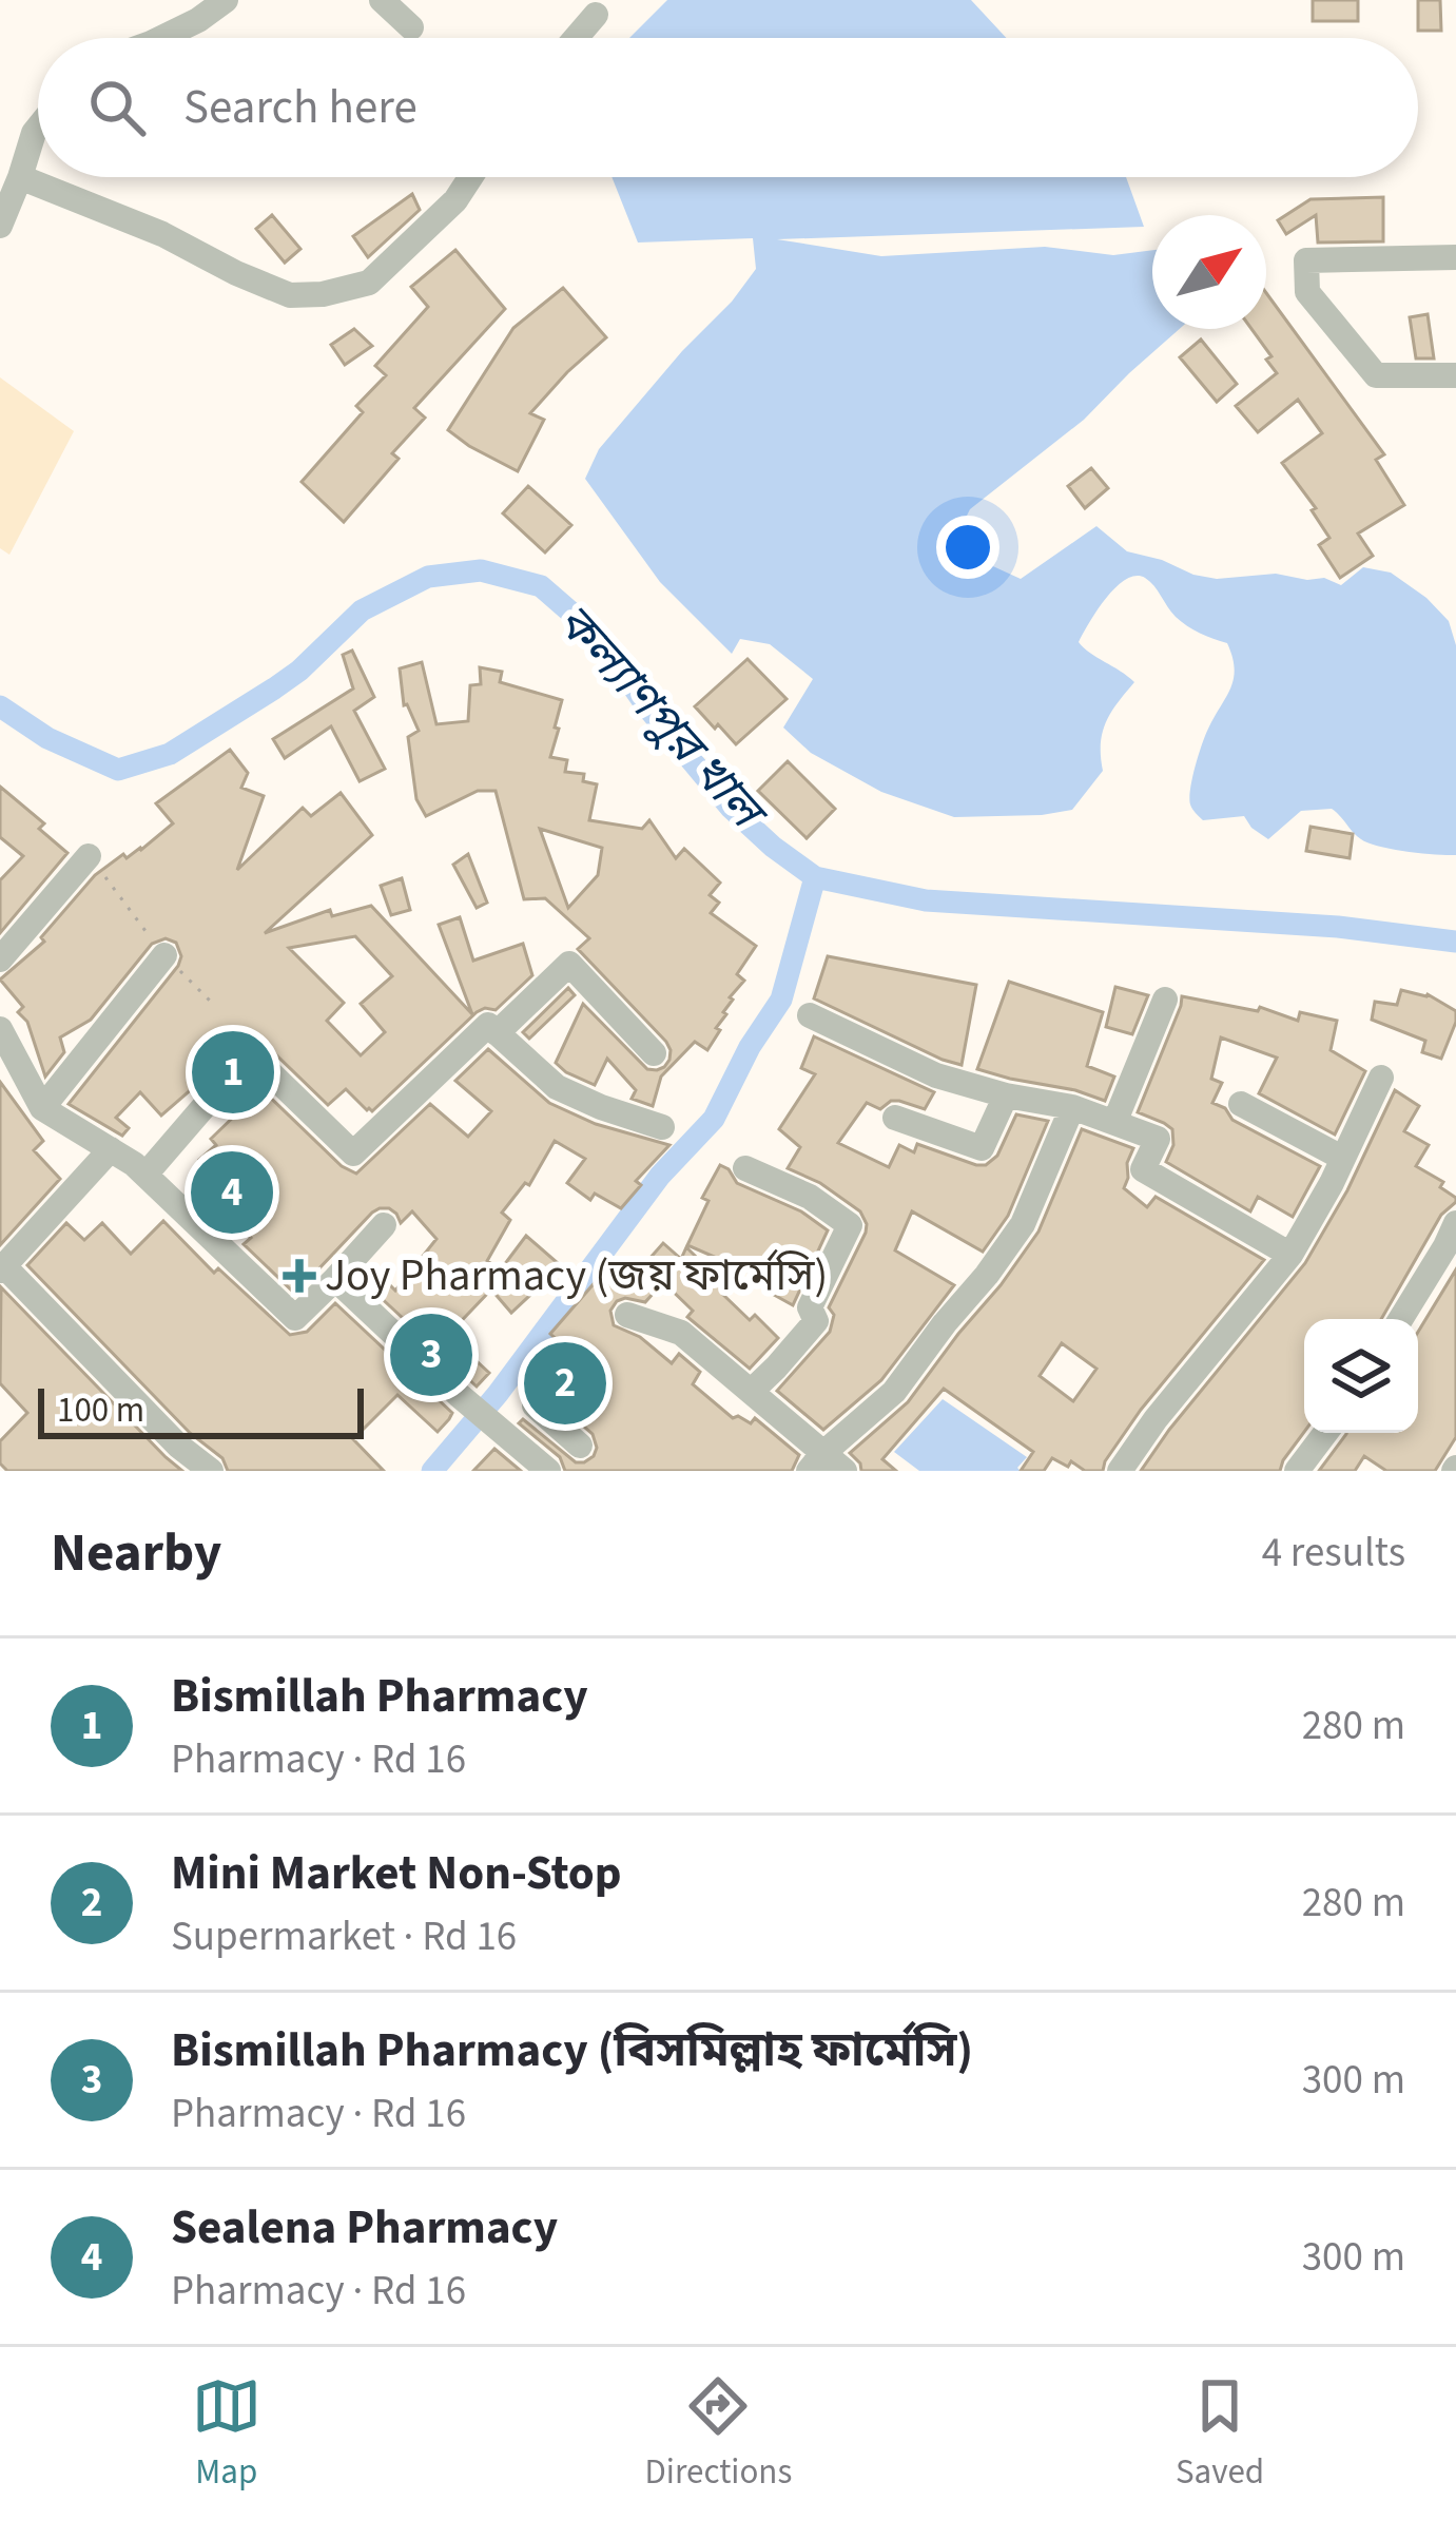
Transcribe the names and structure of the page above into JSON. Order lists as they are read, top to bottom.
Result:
{
  "water": ["কল্যাণপুর খাল"],
  "places": {
    "health": ["Joy Pharmacy (জয় ফার্মেসি)"]
  },
  "scale_bar": "100 m",
  "north": "top right",
  "page": {
    "search": "Search here",
    "pins": [
      "1",
      "4",
      "3",
      "2"
    ],
    "scale": "100 m",
    "heading": ["Nearby", "4 results"],
    "list": [
      {
        "mark": "1",
        "name": "Bismillah Pharmacy",
        "note": "Pharmacy · Rd 16",
        "value": "280 m"
      },
      {
        "mark": "2",
        "name": "Mini Market Non-Stop",
        "note": "Supermarket · Rd 16",
        "value": "280 m"
      },
      {
        "mark": "3",
        "name": "Bismillah Pharmacy (বিসমিল্লাহ ফার্মেসি)",
        "note": "Pharmacy · Rd 16",
        "value": "300 m"
      },
      {
        "mark": "4",
        "name": "Sealena Pharmacy",
        "note": "Pharmacy · Rd 16",
        "value": "300 m"
      }
    ],
    "nav": ["Map", "Directions", "Saved"]
  }
}
